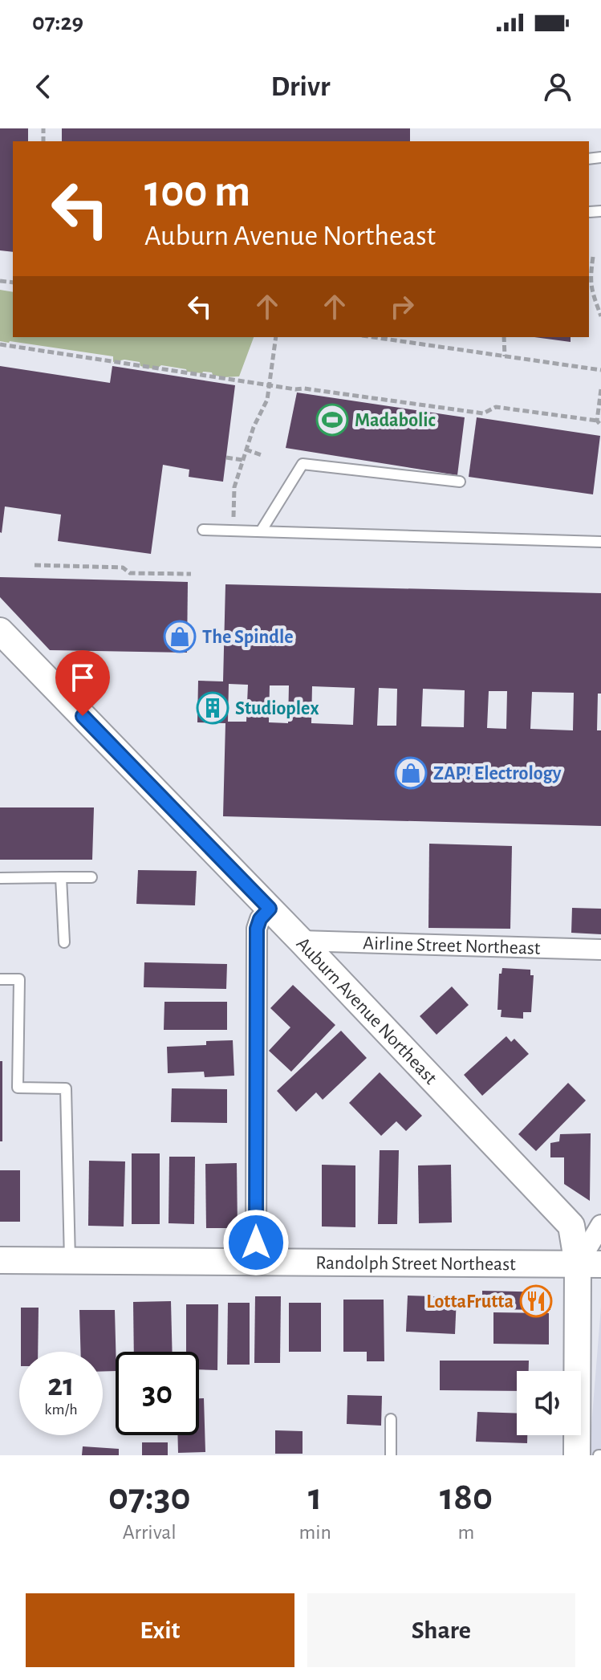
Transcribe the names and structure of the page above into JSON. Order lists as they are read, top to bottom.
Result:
{
  "streets": {
    "street": ["Airline Street Northeast", "Auburn Avenue Northeast", "Randolph Street Northeast"]
  },
  "crossings": [
    ["Airline Street Northeast", "Auburn Avenue Northeast"],
    ["Auburn Avenue Northeast", "Randolph Street Northeast"]
  ],
  "places": {
    "sports": ["Madabolic"],
    "shop": ["The Spindle", "ZAP! Electrology"],
    "building": ["Studioplex"],
    "restaurant": ["LottaFrutta"]
  },
  "page": {
    "status": "07:29",
    "header": "Drivr",
    "turn": ["100 m", "Auburn Avenue Northeast"],
    "speed": "21 km/h",
    "limit": "30",
    "eta": [
      "07:30",
      "Arrival",
      "1",
      "min",
      "180",
      "m"
    ],
    "buttons": ["Exit", "Share"]
  }
}
